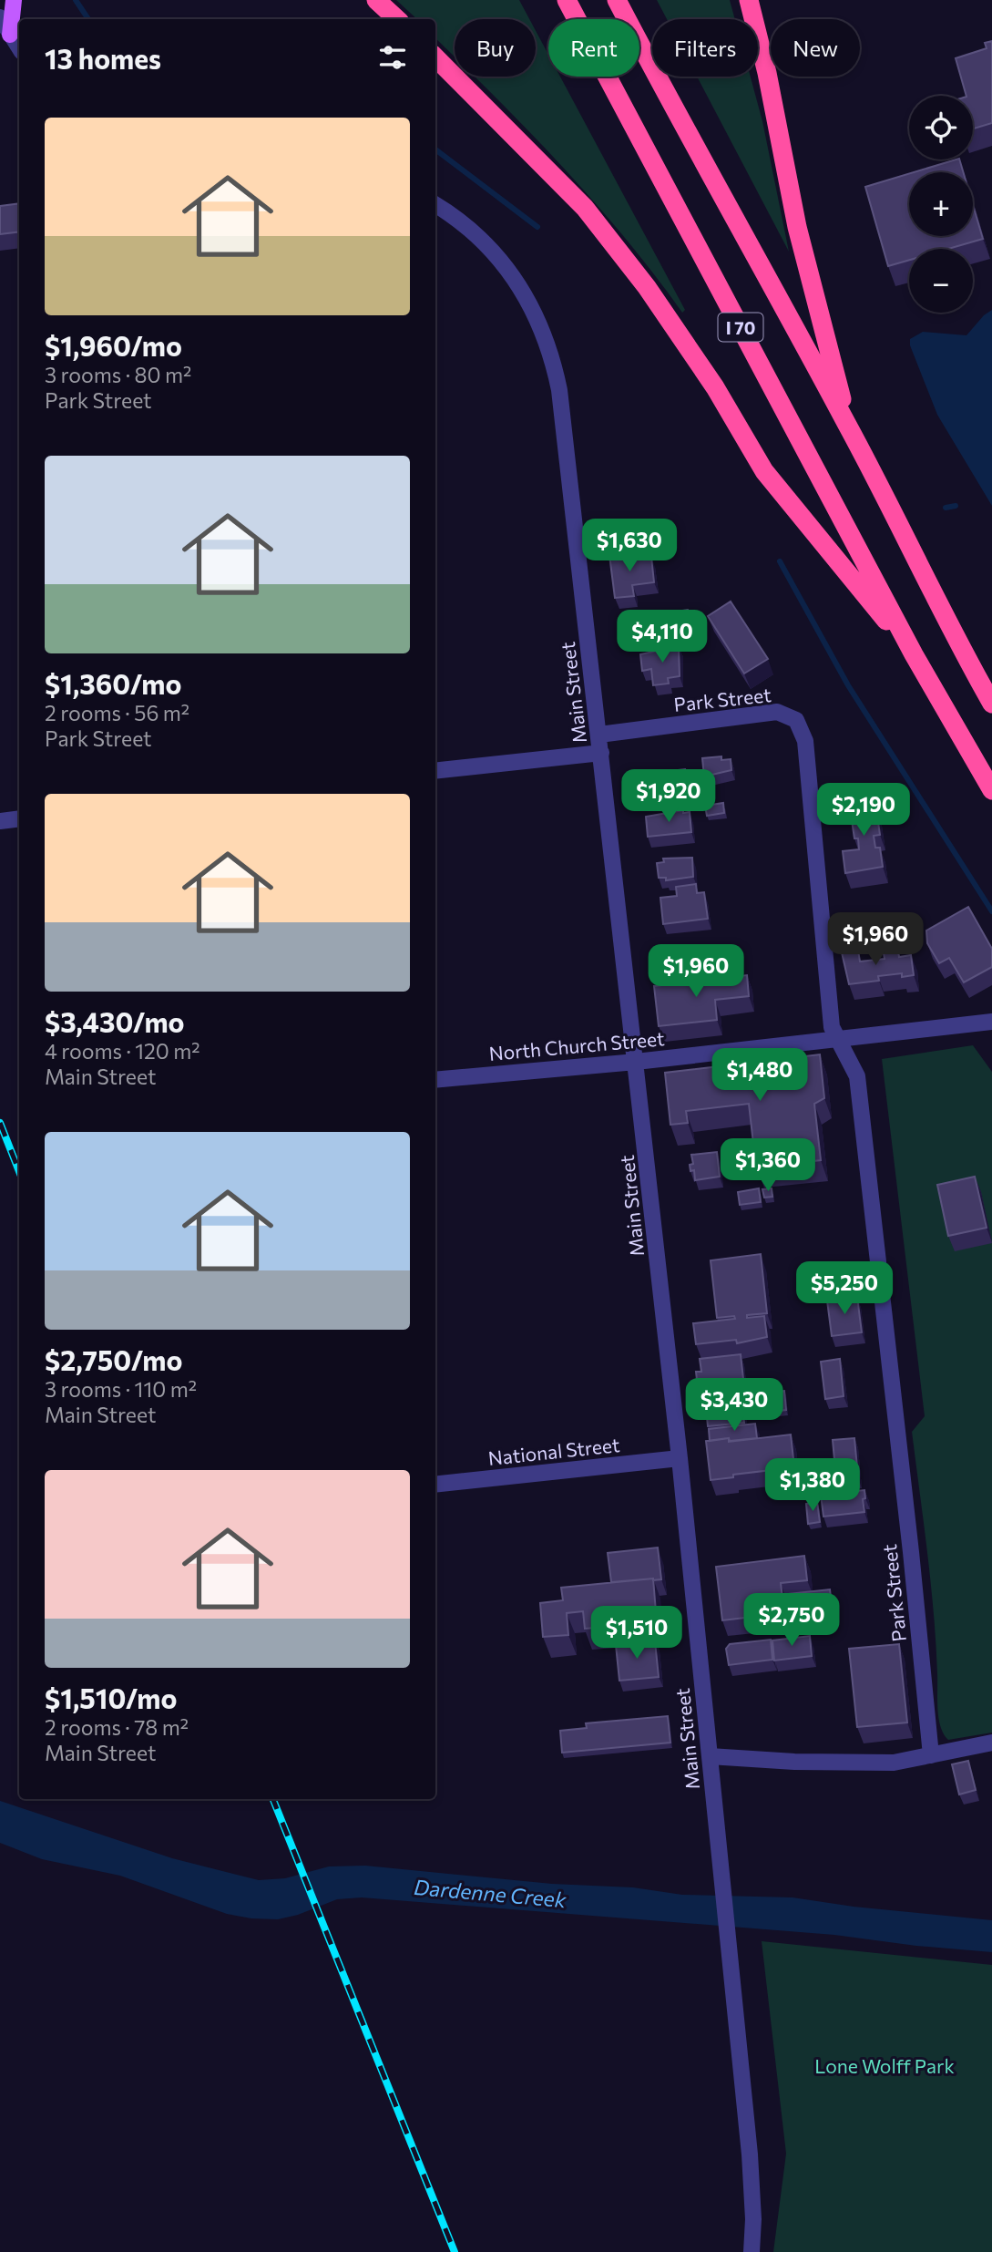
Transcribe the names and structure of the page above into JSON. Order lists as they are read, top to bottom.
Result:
{
  "streets": {
    "highway": ["I 70"],
    "street": [
      "Main Street",
      "Park Street",
      "North Church Street",
      "National Street"
    ]
  },
  "crossings": [
    ["Main Street", "Park Street"],
    ["Main Street", "North Church Street"],
    ["Main Street", "National Street"],
    ["Park Street", "North Church Street"]
  ],
  "water": ["Dardenne Creek"],
  "parks": ["Lone Wolff Park"],
  "page": {
    "chip": [
      "Buy",
      "Rent",
      "Filters",
      "New"
    ],
    "heading": "13 homes",
    "map_buttons": ["+", "−"],
    "list": [
      {
        "name": "$1,960/mo",
        "note": "3 rooms · 80 m² · Park Street"
      },
      {
        "name": "$1,360/mo",
        "note": "2 rooms · 56 m² · Park Street"
      },
      {
        "name": "$3,430/mo",
        "note": "4 rooms · 120 m² · Main Street"
      },
      {
        "name": "$2,750/mo",
        "note": "3 rooms · 110 m² · Main Street"
      },
      {
        "name": "$1,510/mo",
        "note": "2 rooms · 78 m² · Main Street"
      }
    ],
    "price": [
      "$1,630",
      "$4,110",
      "$1,920",
      "$2,190",
      "$1,960",
      "$1,960",
      "$1,480",
      "$1,360",
      "$5,250",
      "$3,430",
      "$1,380",
      "$2,750",
      "$1,510"
    ]
  }
}
